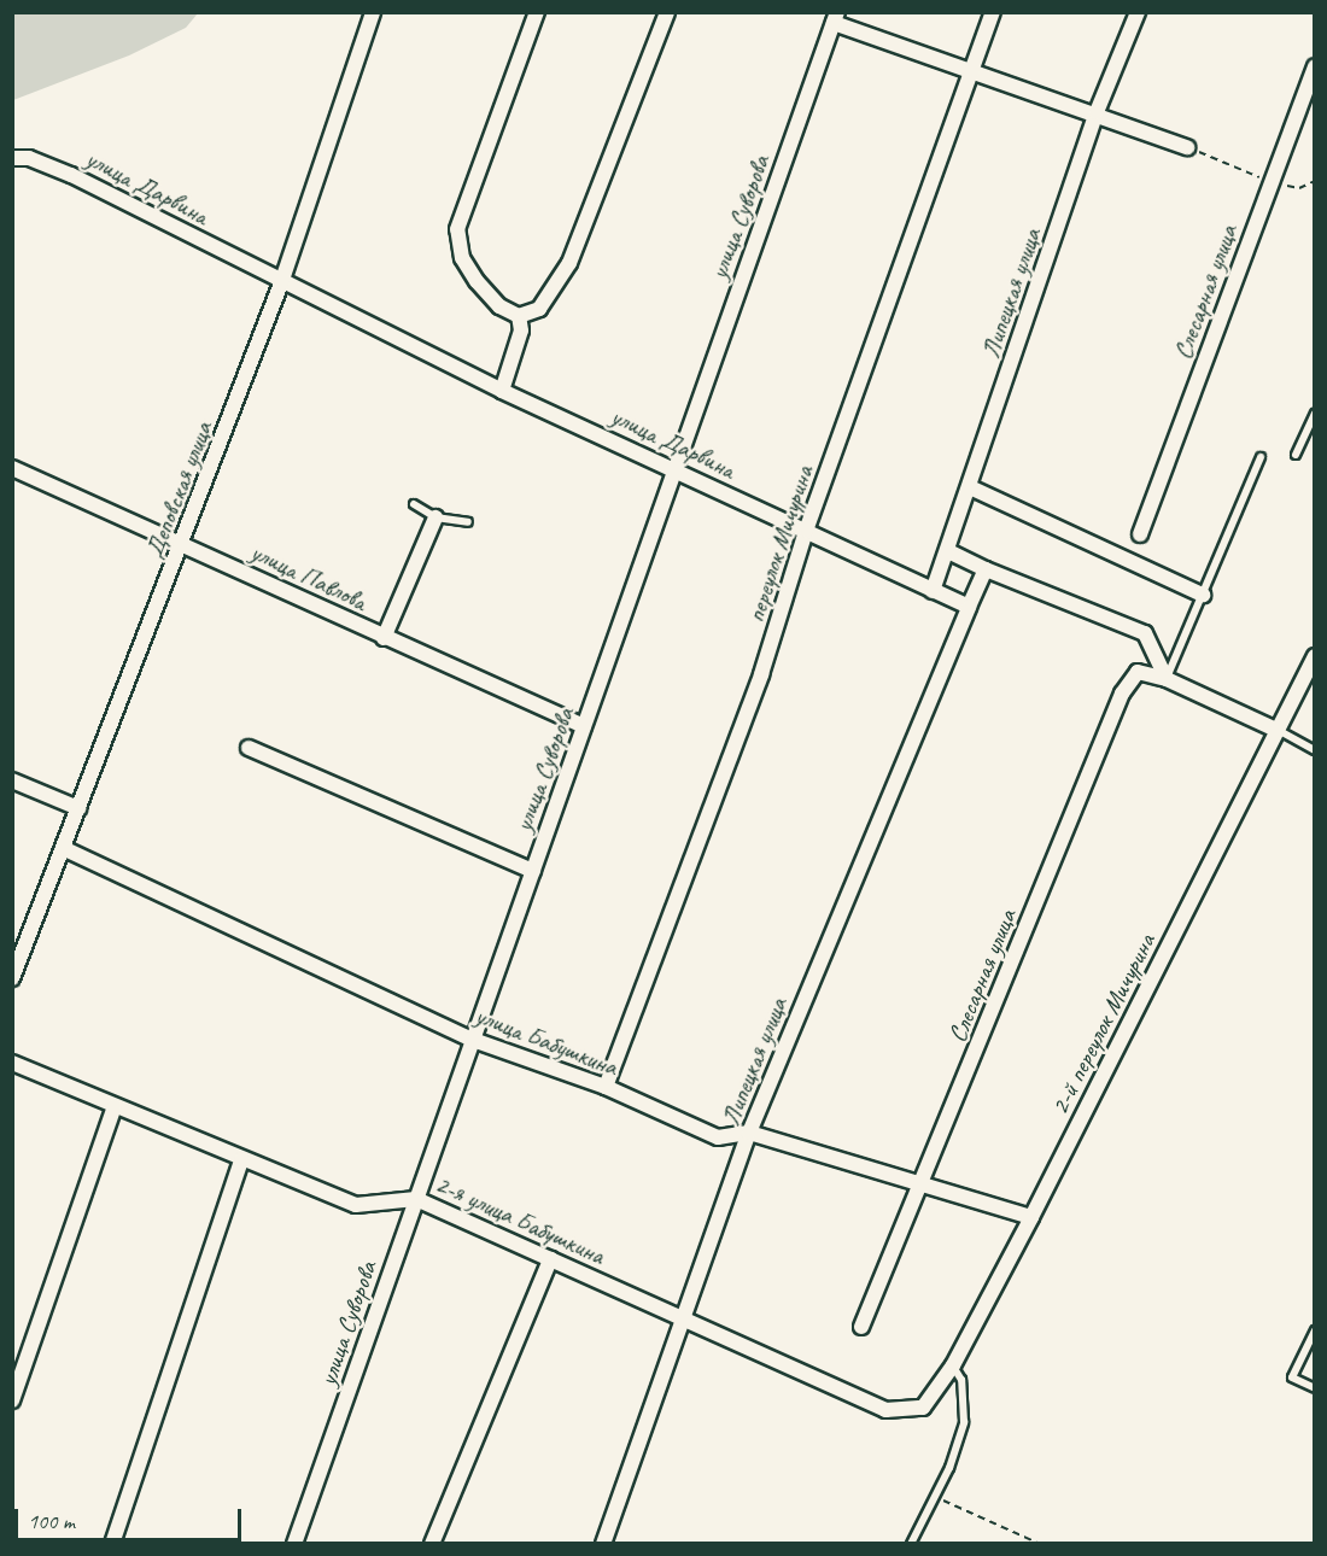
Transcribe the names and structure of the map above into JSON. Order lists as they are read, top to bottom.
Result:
{
  "streets": {
    "street": [
      "улица Дарвина",
      "улица Суворова",
      "Слесарная улица",
      "Липецкая улица",
      "Деповская улица",
      "переулок Мичурина",
      "улица Павлова",
      "2-й переулок Мичурина",
      "улица Бабушкина",
      "2-я улица Бабушкина"
    ]
  },
  "crossings": [
    ["улица Дарвина", "улица Суворова"],
    ["улица Дарвина", "Липецкая улица"],
    ["улица Дарвина", "Деповская улица"],
    ["улица Дарвина", "переулок Мичурина"],
    ["улица Суворова", "улица Павлова"],
    ["улица Суворова", "улица Бабушкина"],
    ["улица Суворова", "2-я улица Бабушкина"],
    ["Слесарная улица", "улица Бабушкина"],
    ["Липецкая улица", "улица Бабушкина"],
    ["Липецкая улица", "2-я улица Бабушкина"],
    ["Деповская улица", "улица Павлова"],
    ["Деповская улица", "улица Бабушкина"],
    ["переулок Мичурина", "улица Бабушкина"],
    ["2-й переулок Мичурина", "улица Бабушкина"],
    ["2-й переулок Мичурина", "2-я улица Бабушкина"]
  ],
  "scale_bar": "100 m"
}
